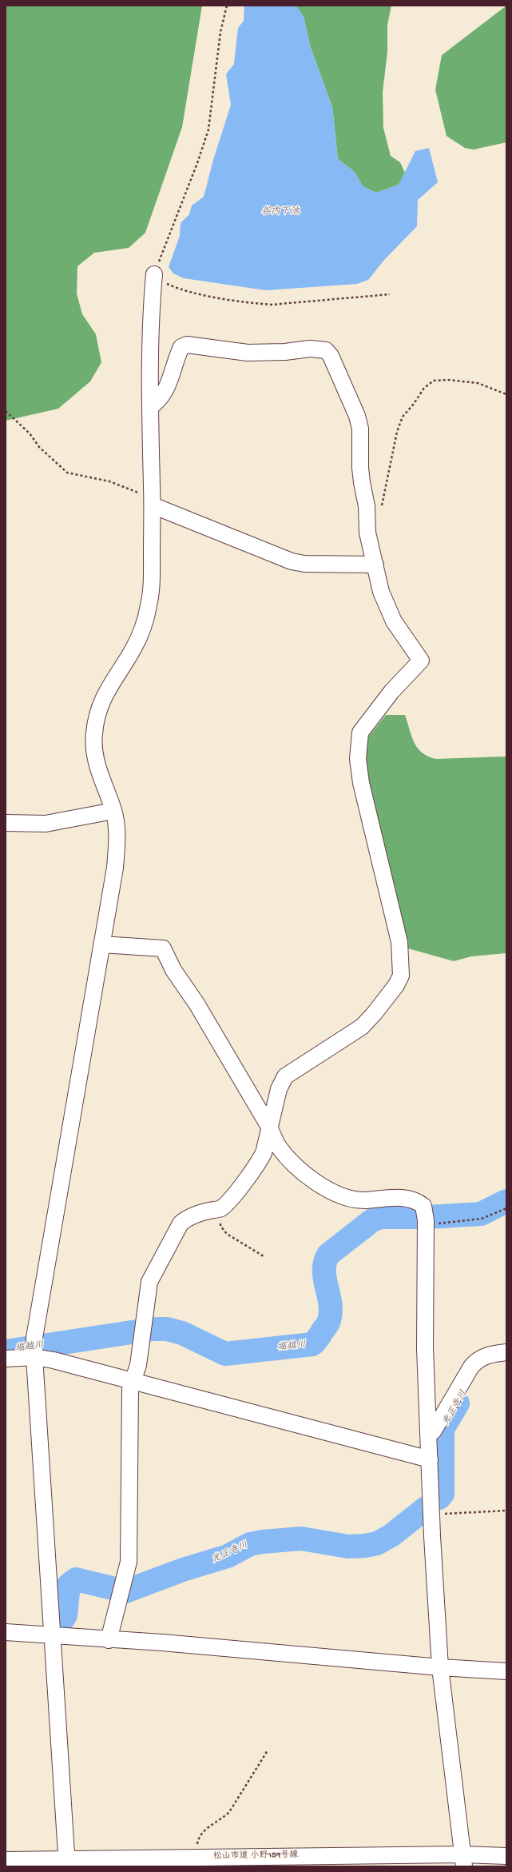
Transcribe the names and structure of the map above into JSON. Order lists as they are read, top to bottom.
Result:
{
  "streets": {
    "street": ["松山市道 小野159号線"]
  },
  "water": ["谷内下池", "堀越川", "光正寺川"]
}
